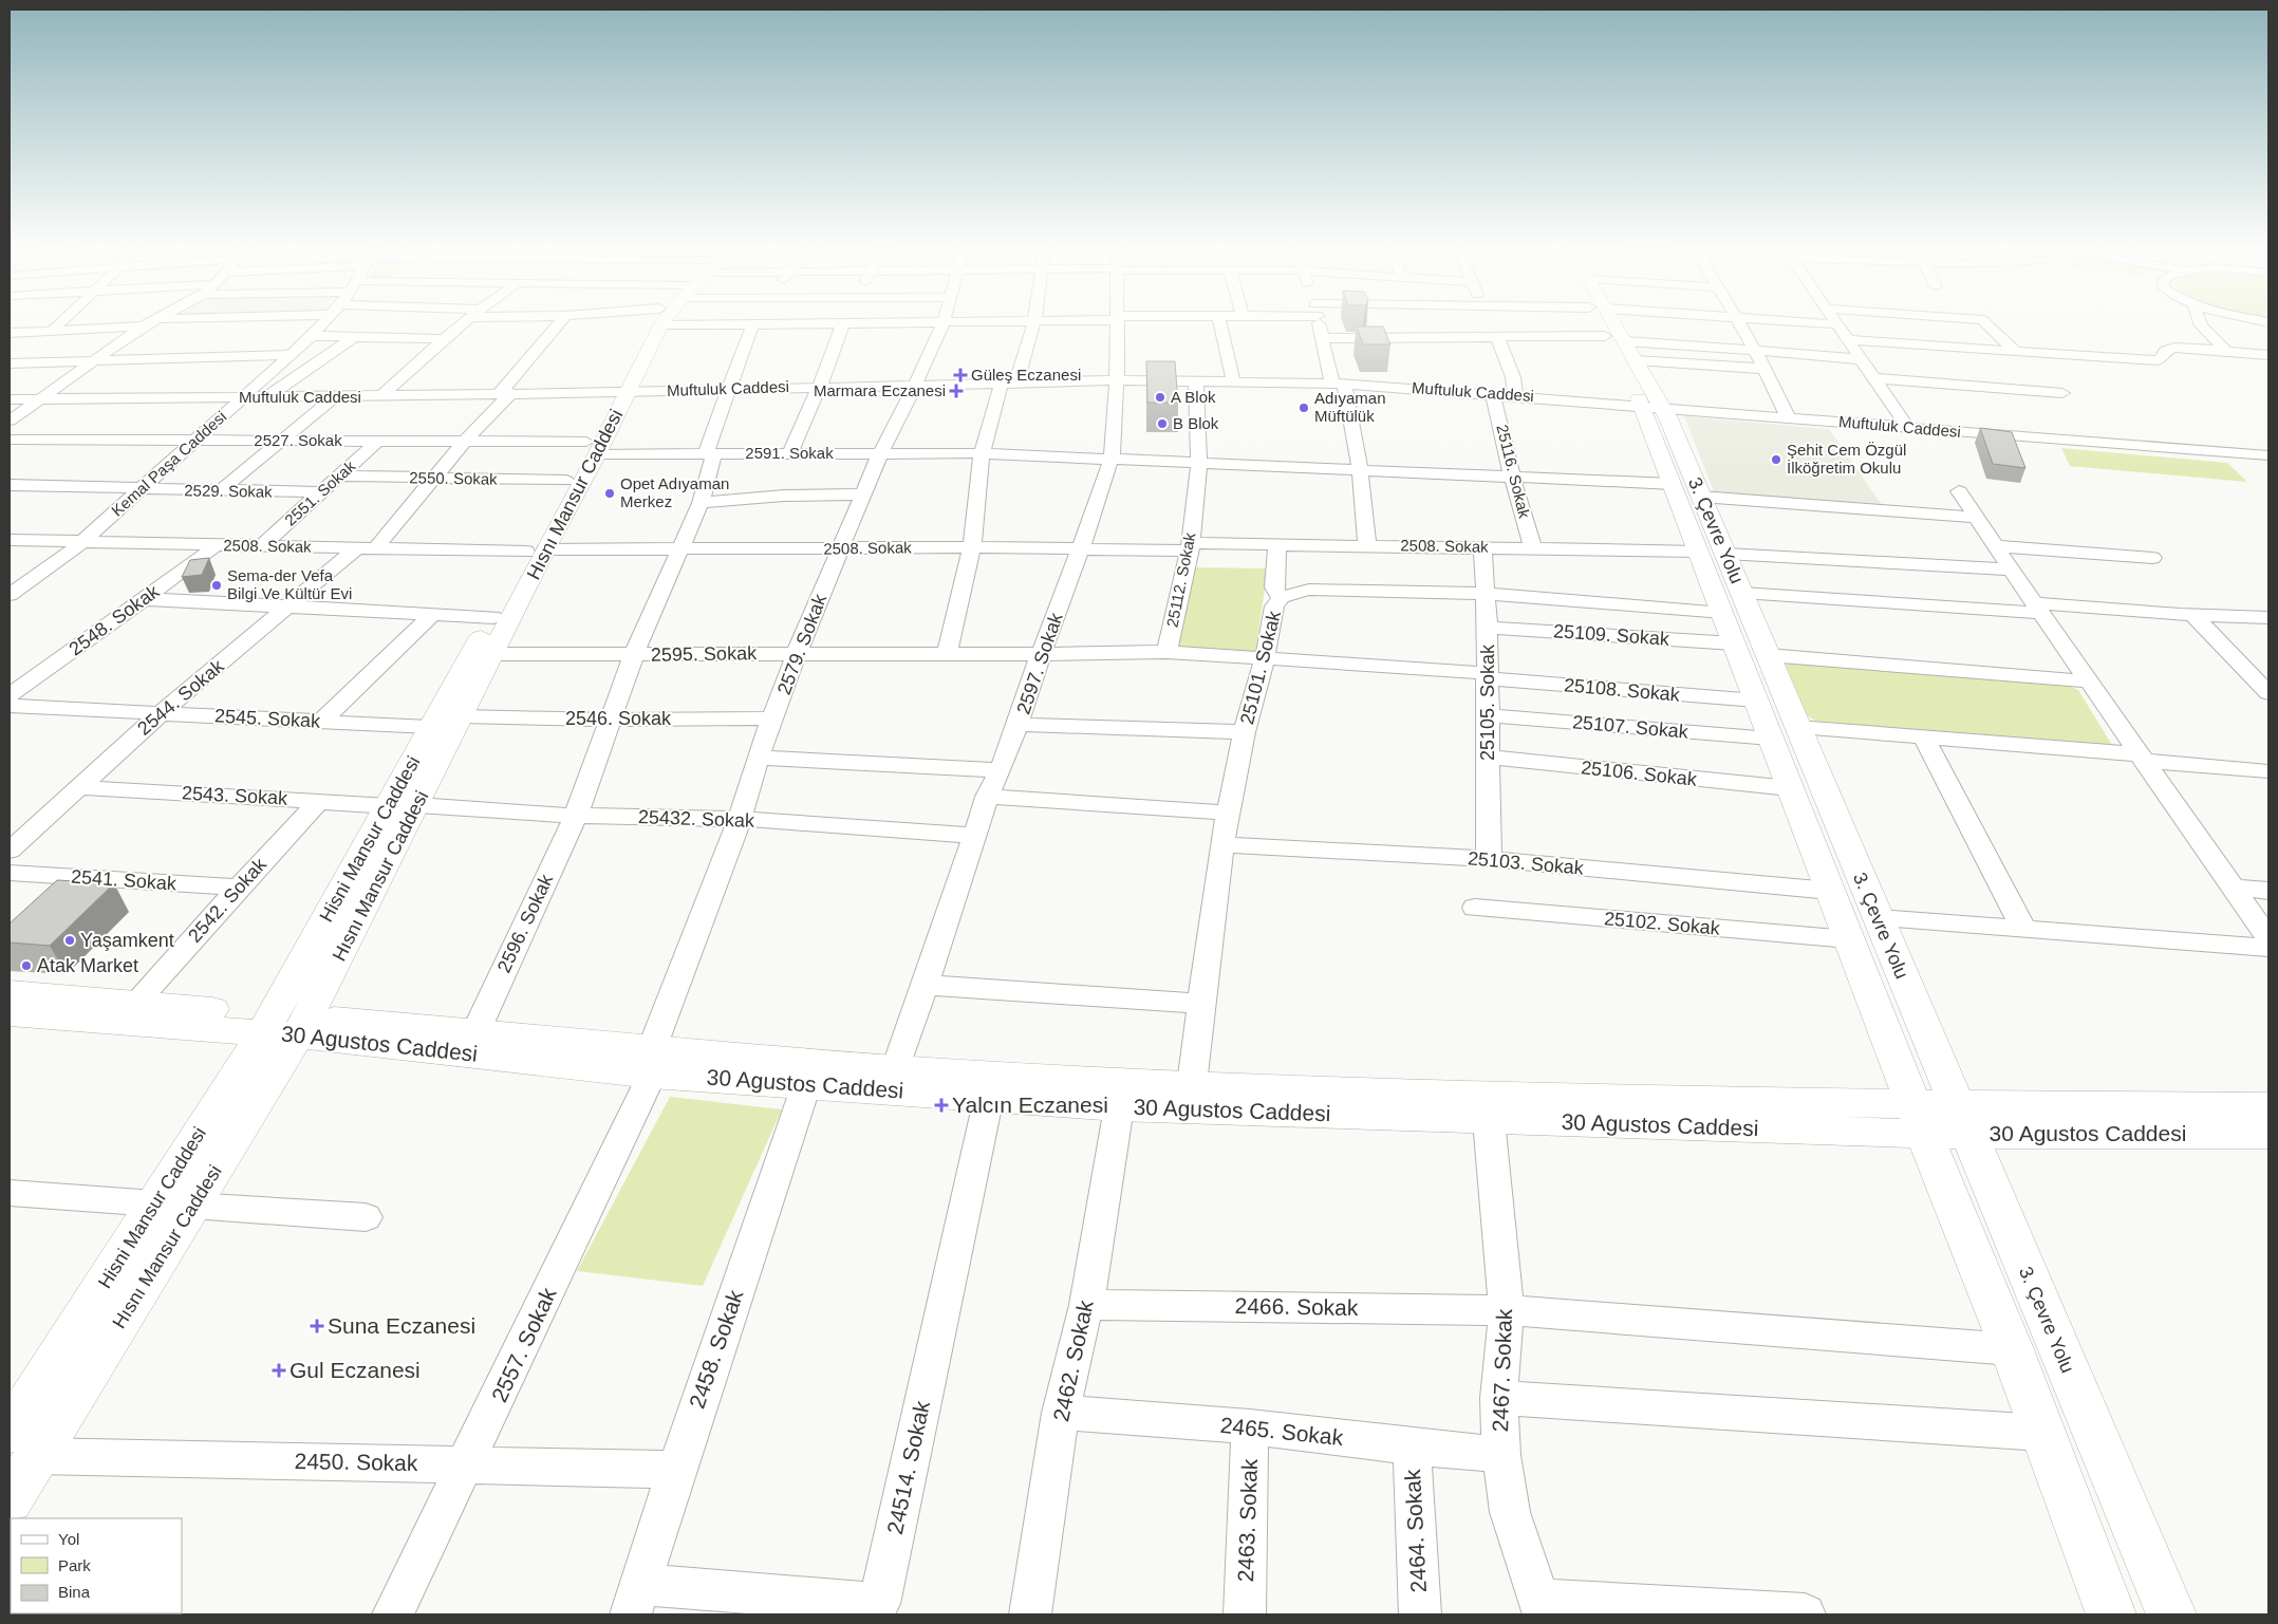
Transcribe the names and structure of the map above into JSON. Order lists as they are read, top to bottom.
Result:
{
  "streets": {
    "main road": [
      "Hısnı Mansur Caddesi",
      "3. Çevre Yolu",
      "Hisni Mansur Caddesi",
      "30 Agustos Caddesi"
    ],
    "street": [
      "Muftuluk Caddesi",
      "2527. Sokak",
      "2591. Sokak",
      "Kemal Paşa Caddesi",
      "25116. Sokak",
      "2550. Sokak",
      "2529. Sokak",
      "2551. Sokak",
      "2508. Sokak",
      "25112. Sokak",
      "2548. Sokak",
      "25109. Sokak",
      "2579. Sokak",
      "2595. Sokak",
      "2597. Sokak",
      "25101. Sokak",
      "25108. Sokak",
      "2544. Sokak",
      "25105. Sokak",
      "2545. Sokak",
      "2546. Sokak",
      "25107. Sokak",
      "25106. Sokak",
      "2543. Sokak",
      "25432. Sokak",
      "25103. Sokak",
      "2541. Sokak",
      "2542. Sokak",
      "2596. Sokak",
      "25102. Sokak",
      "2466. Sokak",
      "2557. Sokak",
      "2458. Sokak",
      "2462. Sokak",
      "2467. Sokak",
      "2465. Sokak",
      "2450. Sokak",
      "24514. Sokak",
      "2463. Sokak",
      "2464. Sokak"
    ]
  },
  "crossings": [
    ["Muftuluk Caddesi", "Kemal Paşa Caddesi"],
    ["Muftuluk Caddesi", "25116. Sokak"],
    ["Muftuluk Caddesi", "Hısnı Mansur Caddesi"],
    ["Muftuluk Caddesi", "3. Çevre Yolu"],
    ["Muftuluk Caddesi", "25112. Sokak"],
    ["Muftuluk Caddesi", "2579. Sokak"],
    ["Muftuluk Caddesi", "2597. Sokak"],
    ["Muftuluk Caddesi", "2544. Sokak"],
    ["Muftuluk Caddesi", "2596. Sokak"],
    ["2527. Sokak", "2591. Sokak"],
    ["2527. Sokak", "Kemal Paşa Caddesi"],
    ["2527. Sokak", "2551. Sokak"],
    ["2527. Sokak", "Hısnı Mansur Caddesi"],
    ["2527. Sokak", "2544. Sokak"],
    ["2527. Sokak", "Hisni Mansur Caddesi"],
    ["2591. Sokak", "25116. Sokak"],
    ["2591. Sokak", "Hısnı Mansur Caddesi"],
    ["2591. Sokak", "3. Çevre Yolu"],
    ["2591. Sokak", "25112. Sokak"],
    ["2591. Sokak", "2579. Sokak"],
    ["2591. Sokak", "2597. Sokak"],
    ["2591. Sokak", "Hisni Mansur Caddesi"],
    ["2591. Sokak", "2596. Sokak"],
    ["Kemal Paşa Caddesi", "2529. Sokak"],
    ["Kemal Paşa Caddesi", "2508. Sokak"],
    ["25116. Sokak", "2508. Sokak"],
    ["2550. Sokak", "2551. Sokak"],
    ["2550. Sokak", "2544. Sokak"],
    ["2550. Sokak", "Hisni Mansur Caddesi"],
    ["2529. Sokak", "2551. Sokak"],
    ["2551. Sokak", "2508. Sokak"],
    ["Hısnı Mansur Caddesi", "2508. Sokak"],
    ["Hısnı Mansur Caddesi", "2595. Sokak"],
    ["Hısnı Mansur Caddesi", "2546. Sokak"],
    ["Hısnı Mansur Caddesi", "2543. Sokak"],
    ["Hısnı Mansur Caddesi", "25432. Sokak"],
    ["Hısnı Mansur Caddesi", "Hisni Mansur Caddesi"],
    ["Hısnı Mansur Caddesi", "30 Agustos Caddesi"],
    ["Hısnı Mansur Caddesi", "2450. Sokak"],
    ["3. Çevre Yolu", "2508. Sokak"],
    ["3. Çevre Yolu", "25109. Sokak"],
    ["3. Çevre Yolu", "25101. Sokak"],
    ["3. Çevre Yolu", "25108. Sokak"],
    ["3. Çevre Yolu", "25107. Sokak"],
    ["3. Çevre Yolu", "25106. Sokak"],
    ["3. Çevre Yolu", "25103. Sokak"],
    ["3. Çevre Yolu", "25102. Sokak"],
    ["3. Çevre Yolu", "30 Agustos Caddesi"],
    ["3. Çevre Yolu", "2466. Sokak"],
    ["2508. Sokak", "25112. Sokak"],
    ["2508. Sokak", "2548. Sokak"],
    ["2508. Sokak", "2579. Sokak"],
    ["2508. Sokak", "2597. Sokak"],
    ["2508. Sokak", "2544. Sokak"],
    ["2508. Sokak", "25105. Sokak"],
    ["2508. Sokak", "Hisni Mansur Caddesi"],
    ["2508. Sokak", "2596. Sokak"],
    ["25112. Sokak", "2595. Sokak"],
    ["25112. Sokak", "2597. Sokak"],
    ["25112. Sokak", "25108. Sokak"],
    ["25109. Sokak", "25105. Sokak"],
    ["2579. Sokak", "2595. Sokak"],
    ["2579. Sokak", "2546. Sokak"],
    ["2579. Sokak", "25432. Sokak"],
    ["2579. Sokak", "30 Agustos Caddesi"],
    ["2579. Sokak", "2557. Sokak"],
    ["2595. Sokak", "2597. Sokak"],
    ["2595. Sokak", "2596. Sokak"],
    ["2597. Sokak", "25432. Sokak"],
    ["2597. Sokak", "30 Agustos Caddesi"],
    ["25101. Sokak", "25108. Sokak"],
    ["25101. Sokak", "25105. Sokak"],
    ["25101. Sokak", "25103. Sokak"],
    ["25101. Sokak", "30 Agustos Caddesi"],
    ["25108. Sokak", "25105. Sokak"],
    ["2544. Sokak", "2545. Sokak"],
    ["2544. Sokak", "2543. Sokak"],
    ["25105. Sokak", "25107. Sokak"],
    ["25105. Sokak", "25106. Sokak"],
    ["25105. Sokak", "25103. Sokak"],
    ["2545. Sokak", "Hisni Mansur Caddesi"],
    ["2546. Sokak", "2596. Sokak"],
    ["2543. Sokak", "25432. Sokak"],
    ["2543. Sokak", "Hisni Mansur Caddesi"],
    ["2543. Sokak", "2542. Sokak"],
    ["25432. Sokak", "Hisni Mansur Caddesi"],
    ["25432. Sokak", "2596. Sokak"],
    ["Hisni Mansur Caddesi", "30 Agustos Caddesi"],
    ["2541. Sokak", "2542. Sokak"],
    ["2542. Sokak", "30 Agustos Caddesi"],
    ["2596. Sokak", "30 Agustos Caddesi"],
    ["30 Agustos Caddesi", "2557. Sokak"],
    ["30 Agustos Caddesi", "2458. Sokak"],
    ["30 Agustos Caddesi", "2462. Sokak"],
    ["30 Agustos Caddesi", "2467. Sokak"],
    ["30 Agustos Caddesi", "24514. Sokak"],
    ["2466. Sokak", "2462. Sokak"],
    ["2466. Sokak", "2467. Sokak"],
    ["2557. Sokak", "2450. Sokak"],
    ["2458. Sokak", "2450. Sokak"],
    ["2458. Sokak", "24514. Sokak"],
    ["2462. Sokak", "2465. Sokak"],
    ["2467. Sokak", "2465. Sokak"],
    ["2465. Sokak", "2463. Sokak"],
    ["2465. Sokak", "2464. Sokak"]
  ],
  "places": {
    "health": [
      "Güleş Eczanesi",
      "Marmara Eczanesi",
      "Yalcın Eczanesi",
      "Suna Eczanesi",
      "Gul Eczanesi"
    ],
    "other": [
      "A Blok",
      "Adıyaman Müftülük",
      "B Blok",
      "Şehit Cem Özgül İlköğretim Okulu",
      "Opet Adıyaman Merkez",
      "Sema-der Vefa Bilgi Ve Kültür Evi",
      "Yaşamkent",
      "Atak Market"
    ]
  },
  "legend": ["Yol", "Park", "Bina"]
}
